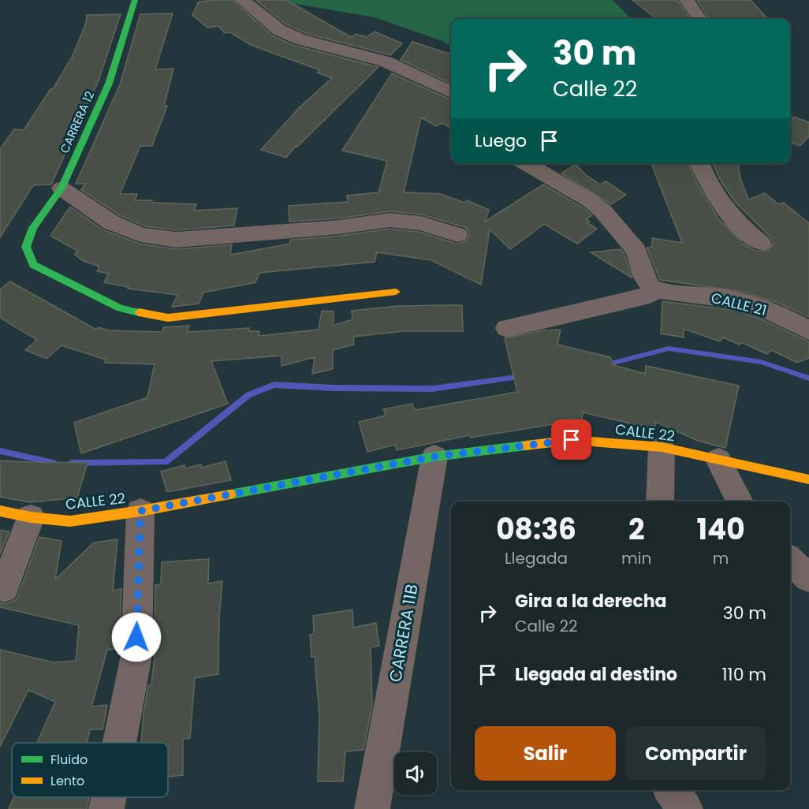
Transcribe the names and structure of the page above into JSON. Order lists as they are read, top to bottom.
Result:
{
  "streets": {
    "street": [
      "CARRERA 12",
      "CALLE 21",
      "CALLE 22",
      "CARRERA 11B"
    ]
  },
  "crossings": [
    ["CALLE 22", "CARRERA 11B"]
  ],
  "legend": ["Fluido", "Lento"],
  "page": {
    "turn": ["30 m", "Calle 22"],
    "then": "Luego",
    "eta": [
      "08:36",
      "Llegada",
      "2",
      "min",
      "140",
      "m"
    ],
    "list": [
      {
        "name": "Gira a la derecha",
        "note": "Calle 22",
        "value": "30 m"
      },
      {
        "name": "Llegada al destino",
        "value": "110 m"
      }
    ],
    "buttons": ["Salir", "Compartir"]
  }
}
